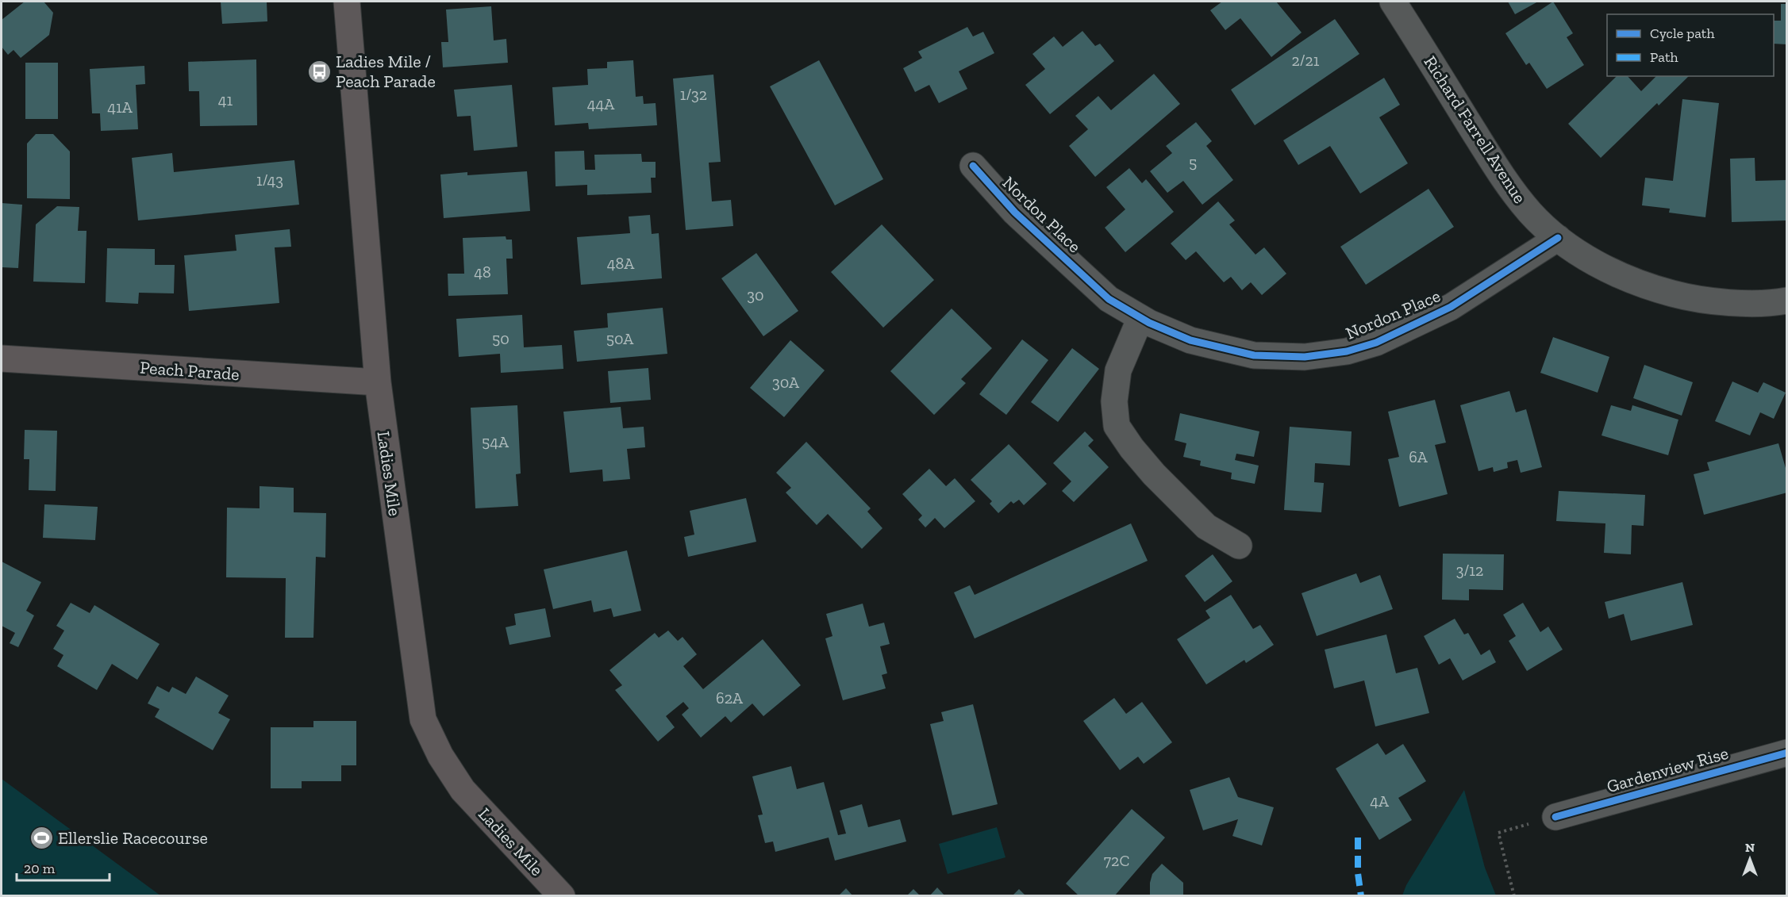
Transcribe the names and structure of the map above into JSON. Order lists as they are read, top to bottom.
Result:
{
  "streets": {
    "main road": ["Peach Parade", "Ladies Mile"],
    "street": ["Richard Farrell Avenue", "Nordon Place", "Gardenview Rise"]
  },
  "crossings": [
    ["Richard Farrell Avenue", "Nordon Place"],
    ["Peach Parade", "Ladies Mile"]
  ],
  "places": {
    "bus stop": ["Ladies Mile / Peach Parade"],
    "sports": ["Ellerslie Racecourse"]
  },
  "house_numbers": [
    "2/21",
    "1/32",
    "41",
    "44A",
    "41A",
    "5",
    "1/43",
    "48A",
    "48",
    "30",
    "50",
    "50A",
    "30A",
    "54A",
    "6A",
    "3/12",
    "62A",
    "4A",
    "72C"
  ],
  "legend": ["Cycle path", "Path"],
  "scale_bar": "20 m",
  "north": "top"
}
